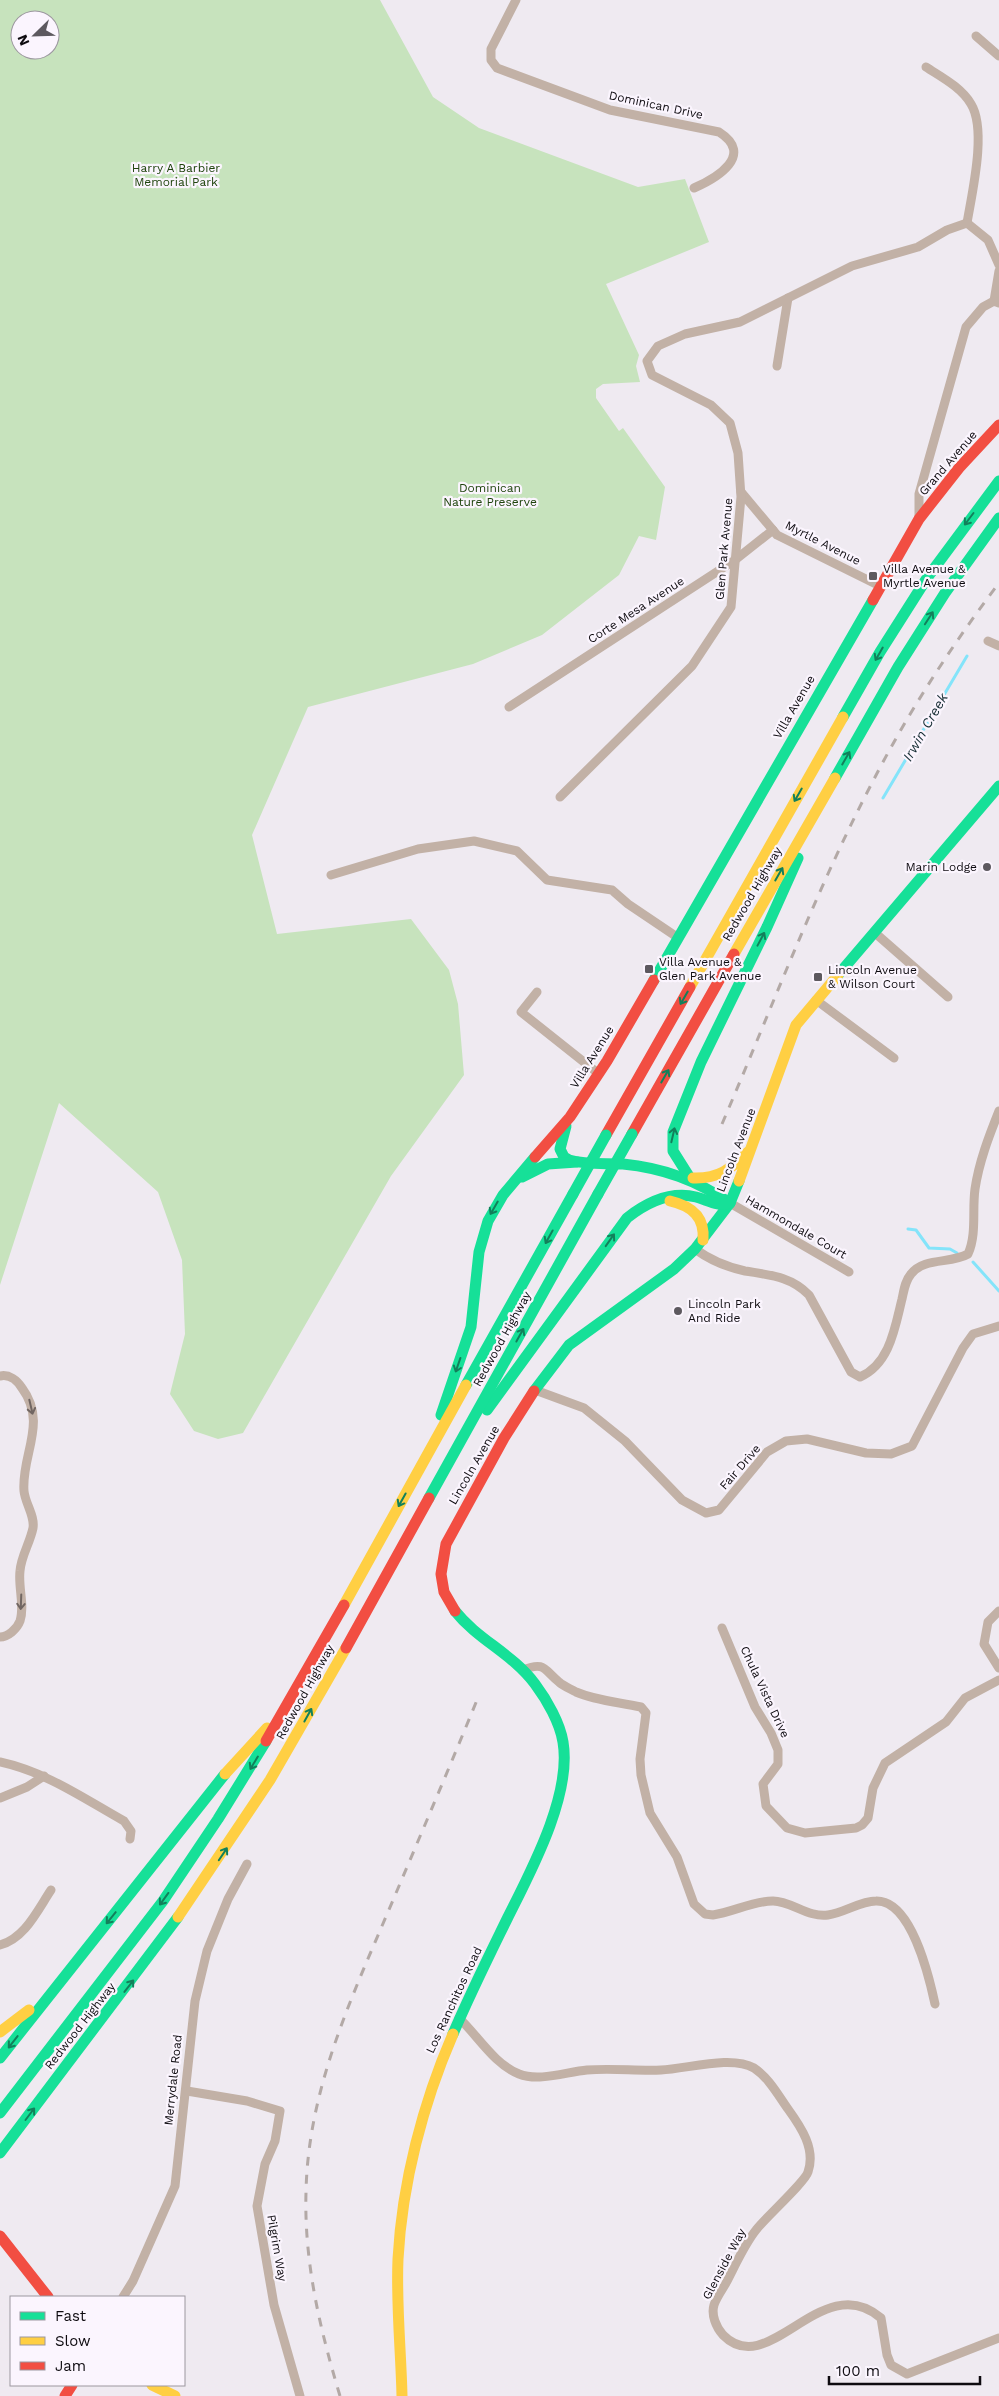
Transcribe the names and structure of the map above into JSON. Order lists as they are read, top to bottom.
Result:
{
  "streets": {
    "main road": [
      "Grand Avenue",
      "Villa Avenue",
      "Redwood Highway",
      "Lincoln Avenue",
      "Los Ranchitos Road"
    ],
    "street": [
      "Dominican Drive",
      "Myrtle Avenue",
      "Glen Park Avenue",
      "Corte Mesa Avenue",
      "Hammondale Court",
      "Fair Drive",
      "Chula Vista Drive",
      "Merrydale Road",
      "Pilgrim Way",
      "Glenside Way"
    ]
  },
  "crossings": [
    ["Grand Avenue", "Villa Avenue"],
    ["Myrtle Avenue", "Glen Park Avenue"],
    ["Myrtle Avenue", "Corte Mesa Avenue"],
    ["Myrtle Avenue", "Villa Avenue"],
    ["Glen Park Avenue", "Corte Mesa Avenue"],
    ["Villa Avenue", "Redwood Highway"],
    ["Lincoln Avenue", "Hammondale Court"],
    ["Lincoln Avenue", "Fair Drive"],
    ["Lincoln Avenue", "Los Ranchitos Road"],
    ["Los Ranchitos Road", "Glenside Way"],
    ["Merrydale Road", "Pilgrim Way"]
  ],
  "water": ["Irwin Creek"],
  "parks": ["Harry A Barbier Memorial Park", "Dominican Nature Preserve"],
  "places": {
    "transit": ["Villa Avenue & Myrtle Avenue", "Villa Avenue & Glen Park Avenue", "Lincoln Avenue & Wilson Court"],
    "other": ["Marin Lodge", "Lincoln Park And Ride"]
  },
  "legend": ["Fast", "Slow", "Jam"],
  "scale_bar": "100 m",
  "north": "bottom left"
}
